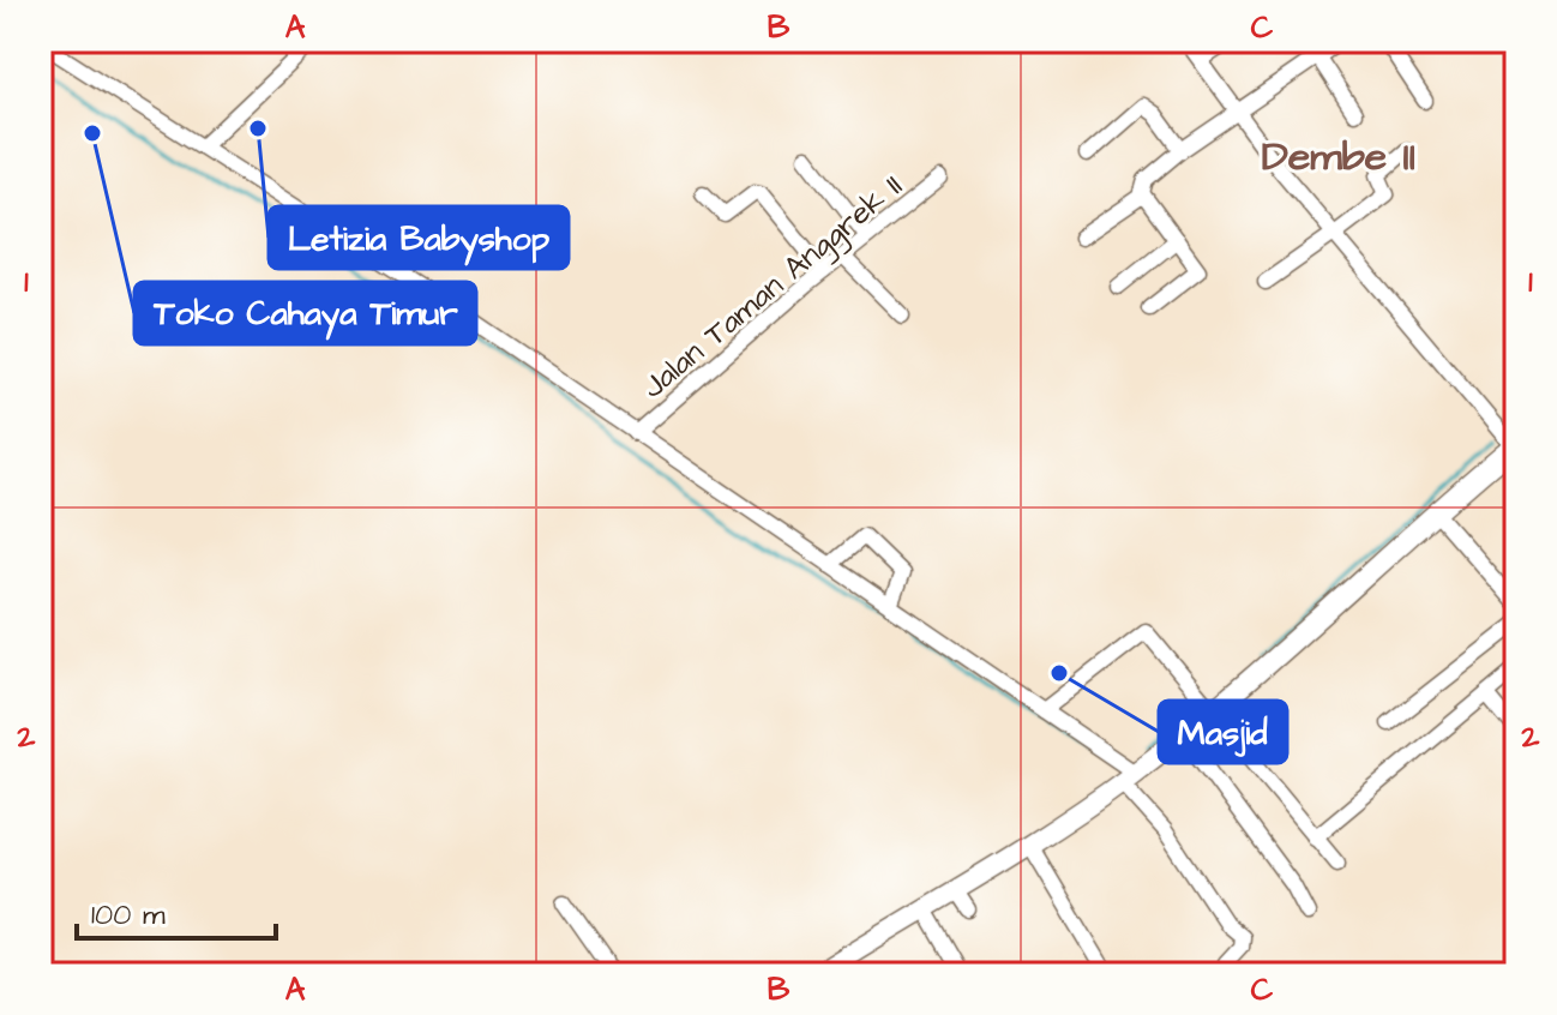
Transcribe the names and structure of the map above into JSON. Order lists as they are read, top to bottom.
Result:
{
  "streets": {
    "street": ["Jalan Taman Anggrek II"]
  },
  "districts": ["Dembe II"],
  "places": ["Letizia Babyshop", "Toko Cahaya Timur", "Masjid"],
  "scale_bar": "100 m",
  "grid": {
    "columns": ["A", "B", "C"],
    "rows": ["1", "2"]
  }
}
